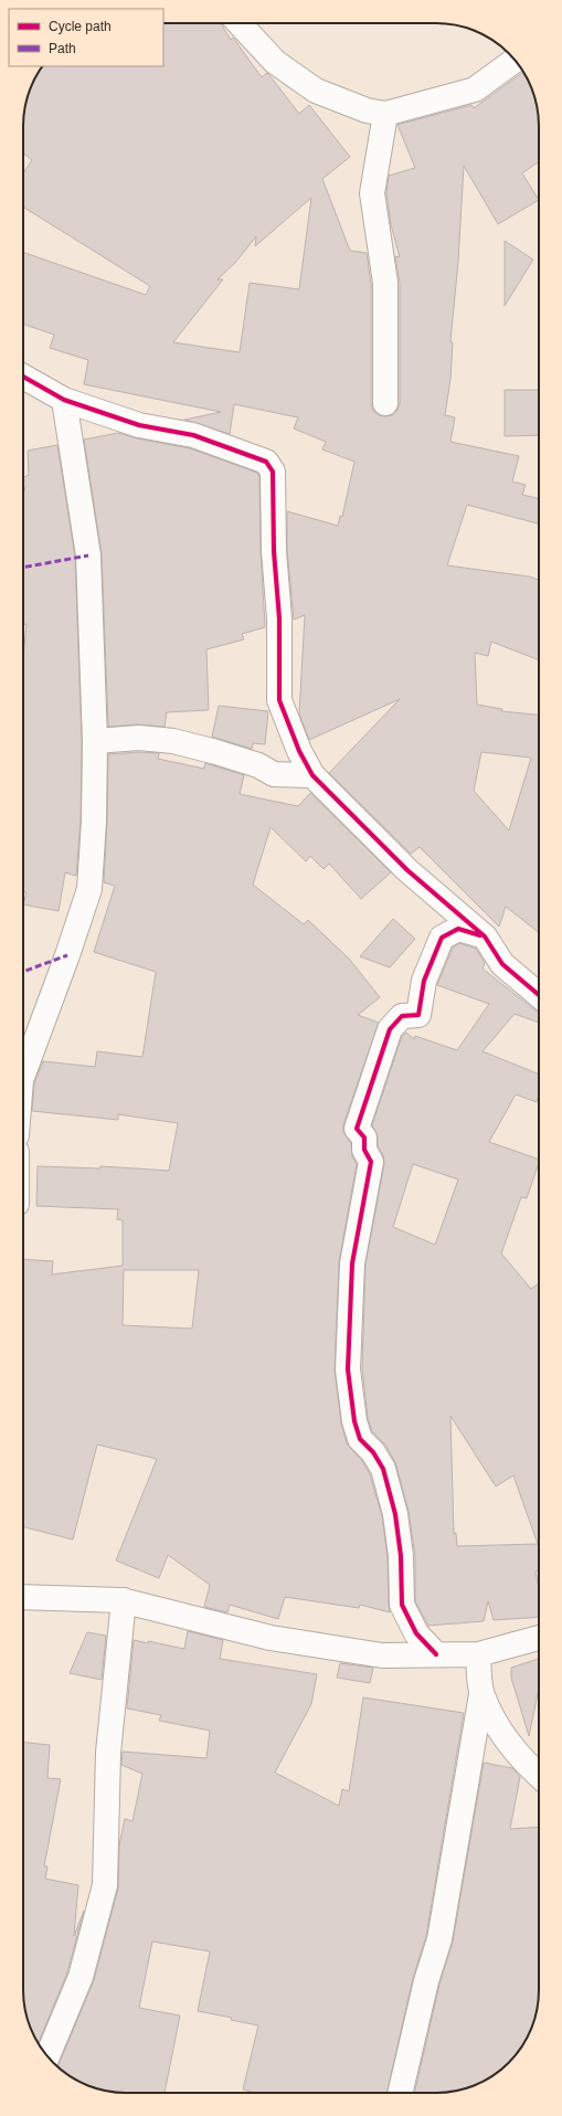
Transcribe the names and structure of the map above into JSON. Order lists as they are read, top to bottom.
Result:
{
  "legend": ["Cycle path", "Path"]
}
